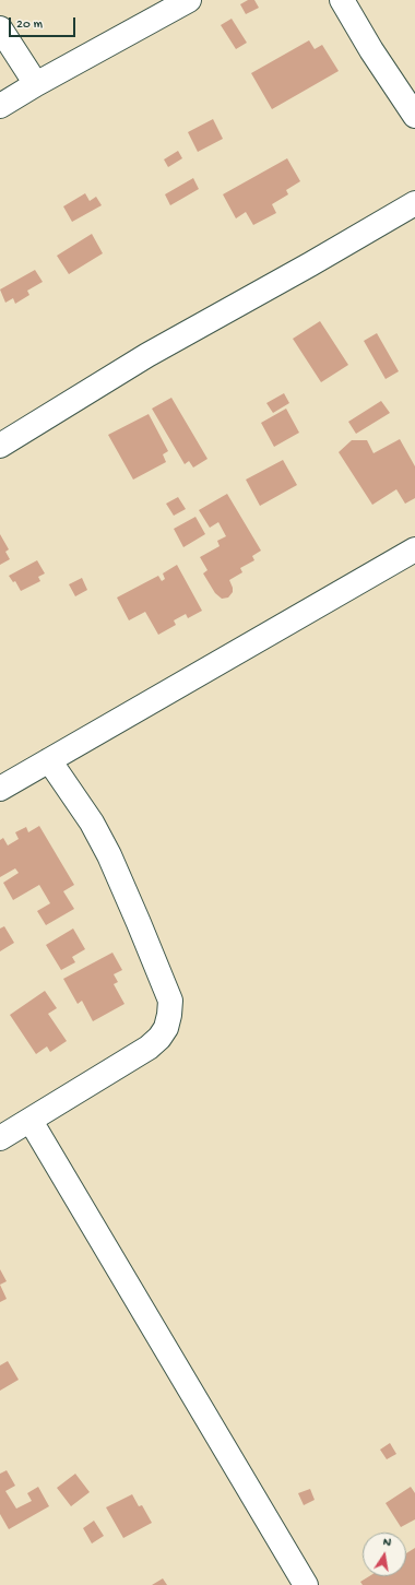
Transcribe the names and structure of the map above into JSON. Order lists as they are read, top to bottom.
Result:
{
  "scale_bar": "20 m",
  "north": "top"
}
